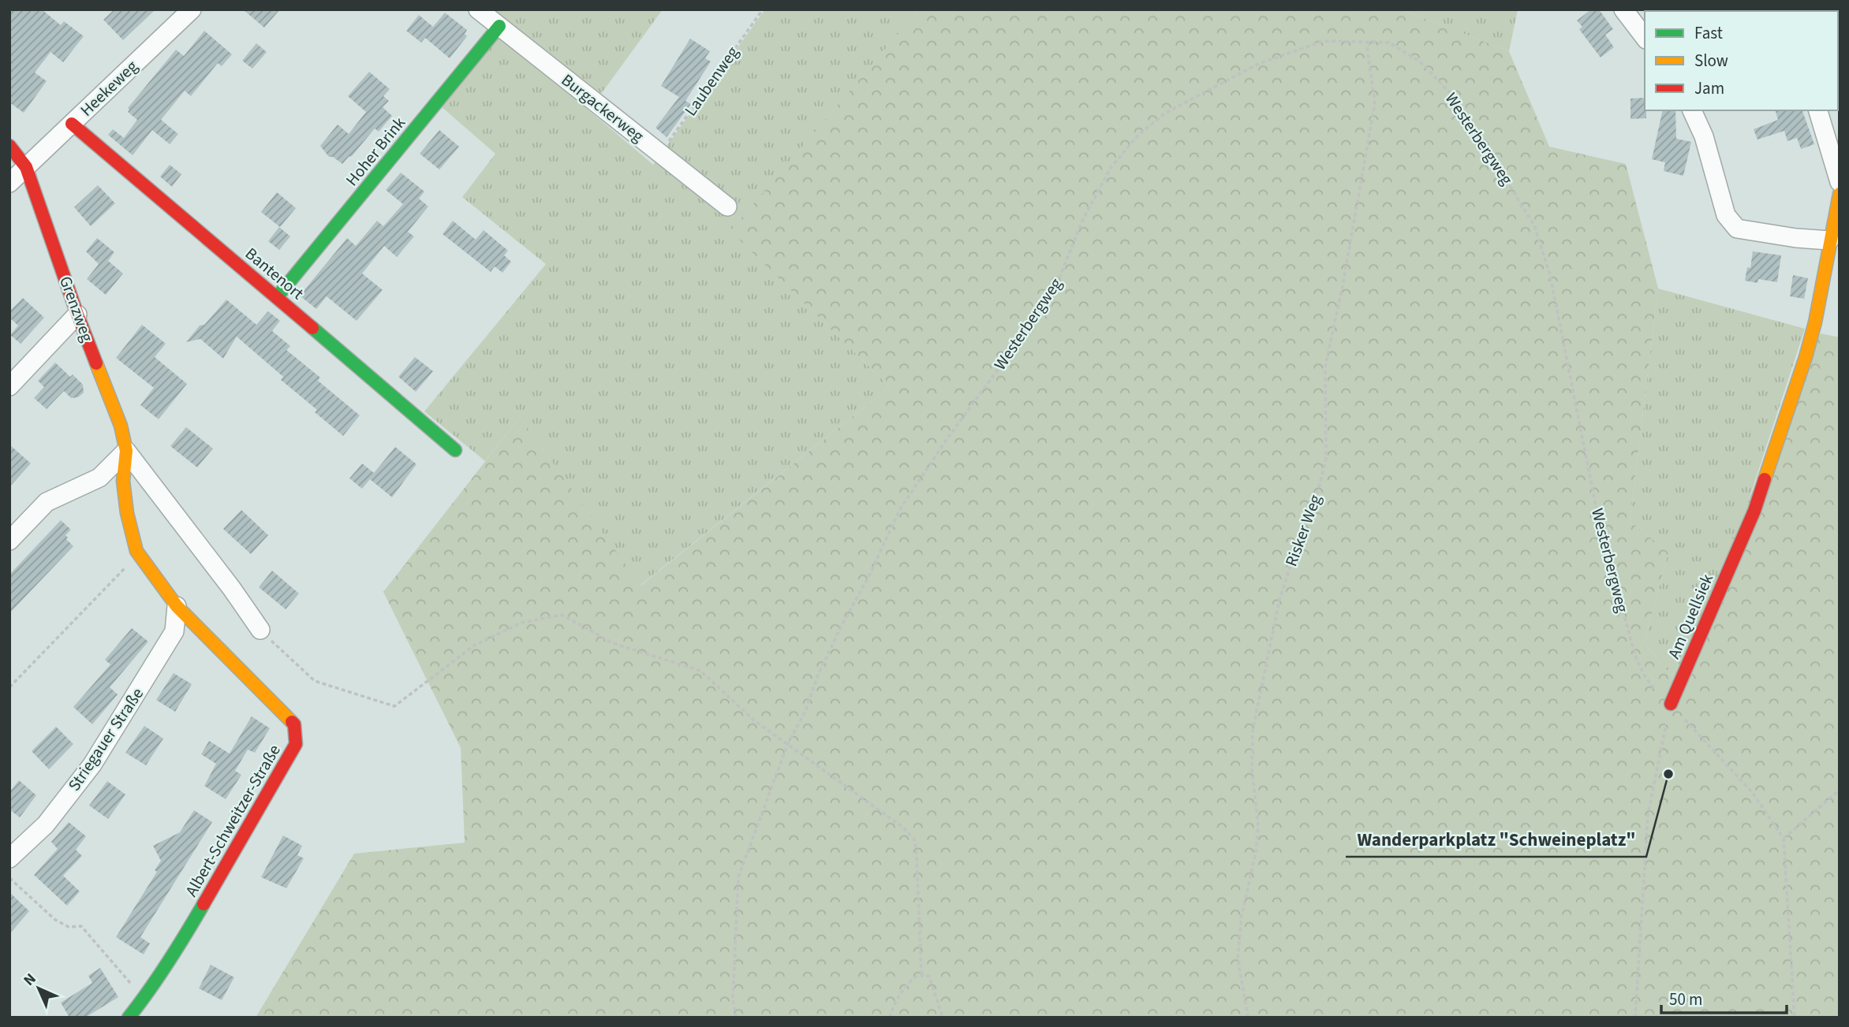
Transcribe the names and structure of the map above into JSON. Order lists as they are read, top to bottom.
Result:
{
  "streets": {
    "street": [
      "Heekeweg",
      "Burgackerweg",
      "Hoher Brink",
      "Bantenort",
      "Grenzweg",
      "Am Quellsiek",
      "Striegauer Straße",
      "Albert-Schweitzer-Straße"
    ],
    "path": ["Laubenweg", "Westerbergweg", "Risker Weg"]
  },
  "crossings": [
    ["Laubenweg", "Burgackerweg"],
    ["Heekeweg", "Bantenort"],
    ["Heekeweg", "Grenzweg"],
    ["Burgackerweg", "Hoher Brink"],
    ["Westerbergweg", "Risker Weg"],
    ["Westerbergweg", "Am Quellsiek"],
    ["Hoher Brink", "Bantenort"],
    ["Grenzweg", "Striegauer Straße"],
    ["Grenzweg", "Albert-Schweitzer-Straße"]
  ],
  "places": ["Wanderparkplatz \"Schweineplatz\""],
  "legend": ["Fast", "Slow", "Jam"],
  "scale_bar": "50 m",
  "north": "top left"
}
